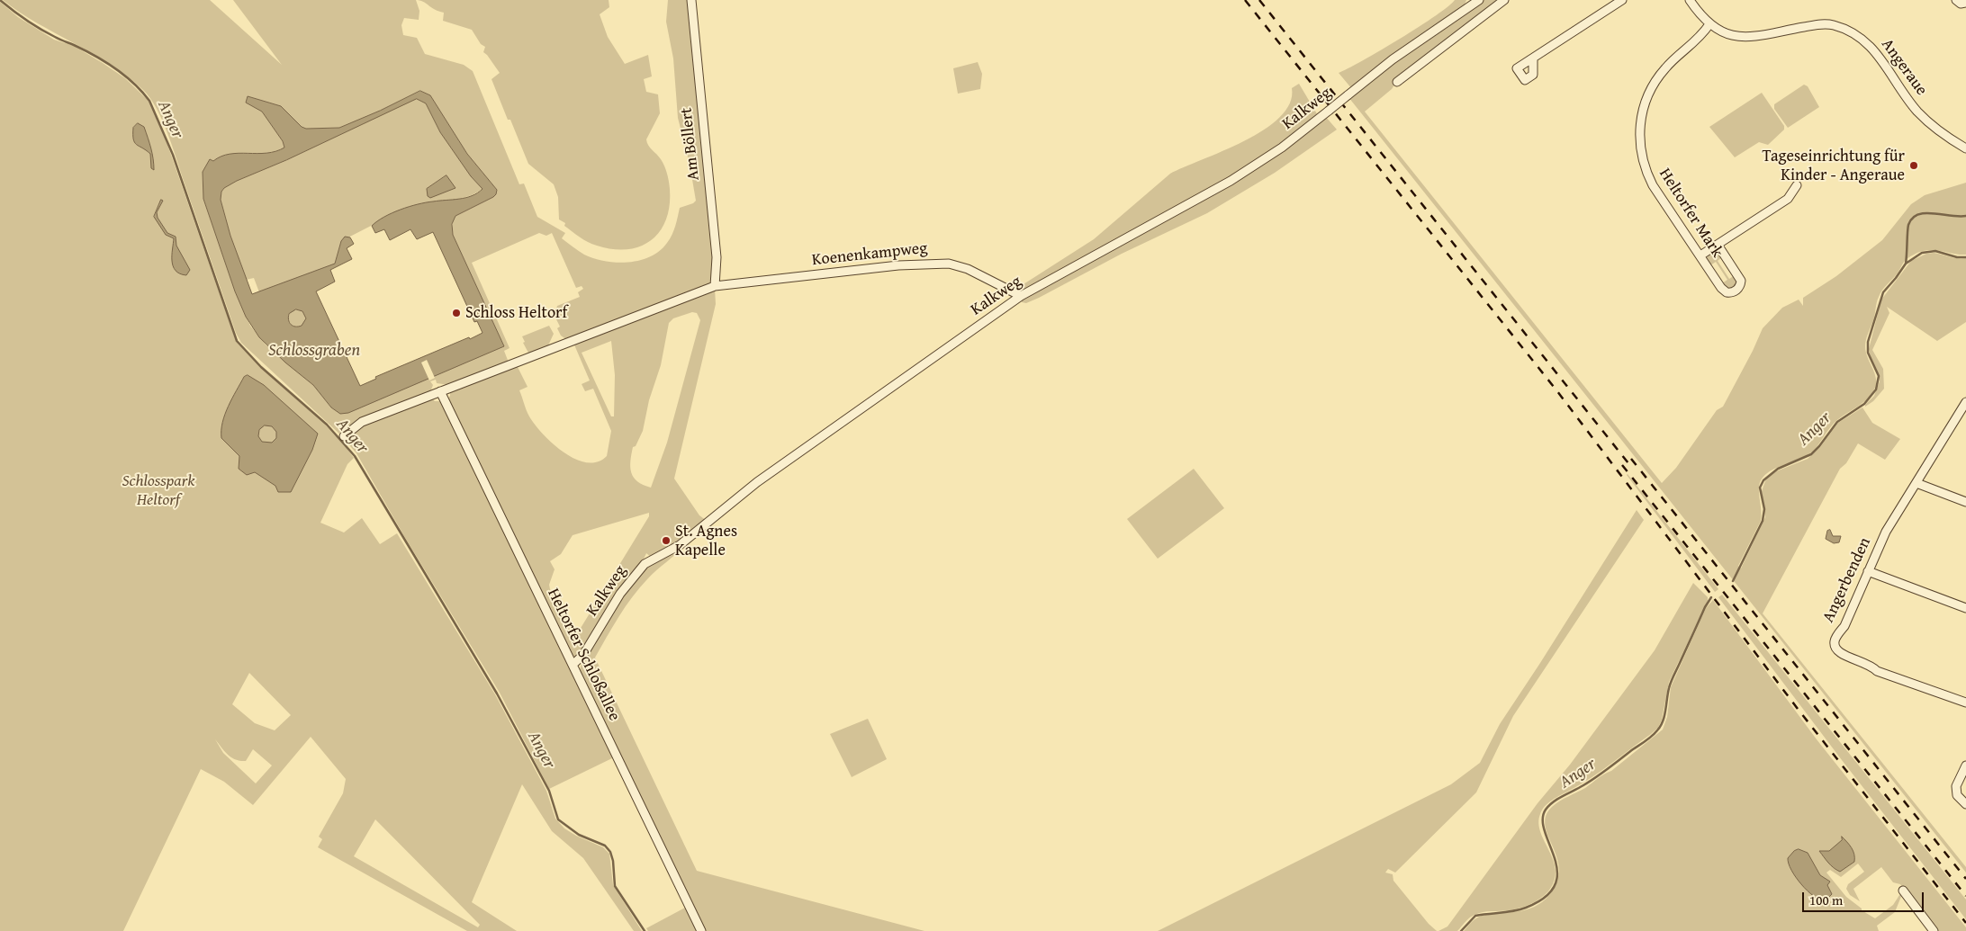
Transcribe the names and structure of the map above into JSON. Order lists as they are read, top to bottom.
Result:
{
  "streets": {
    "street": [
      "Angeraue",
      "Kalkweg",
      "Am Böllert",
      "Heltorfer Mark",
      "Koenenkampweg",
      "Angerbenden",
      "Heltorfer Schloßallee"
    ]
  },
  "crossings": [
    ["Angeraue", "Heltorfer Mark"],
    ["Kalkweg", "Koenenkampweg"],
    ["Kalkweg", "Heltorfer Schloßallee"],
    ["Am Böllert", "Koenenkampweg"]
  ],
  "water": ["Anger", "Schlossgraben"],
  "parks": ["Schlosspark Heltorf"],
  "places": ["Tageseinrichtung für Kinder - Angeraue", "Schloss Heltorf", "St. Agnes Kapelle"],
  "scale_bar": "100 m"
}
